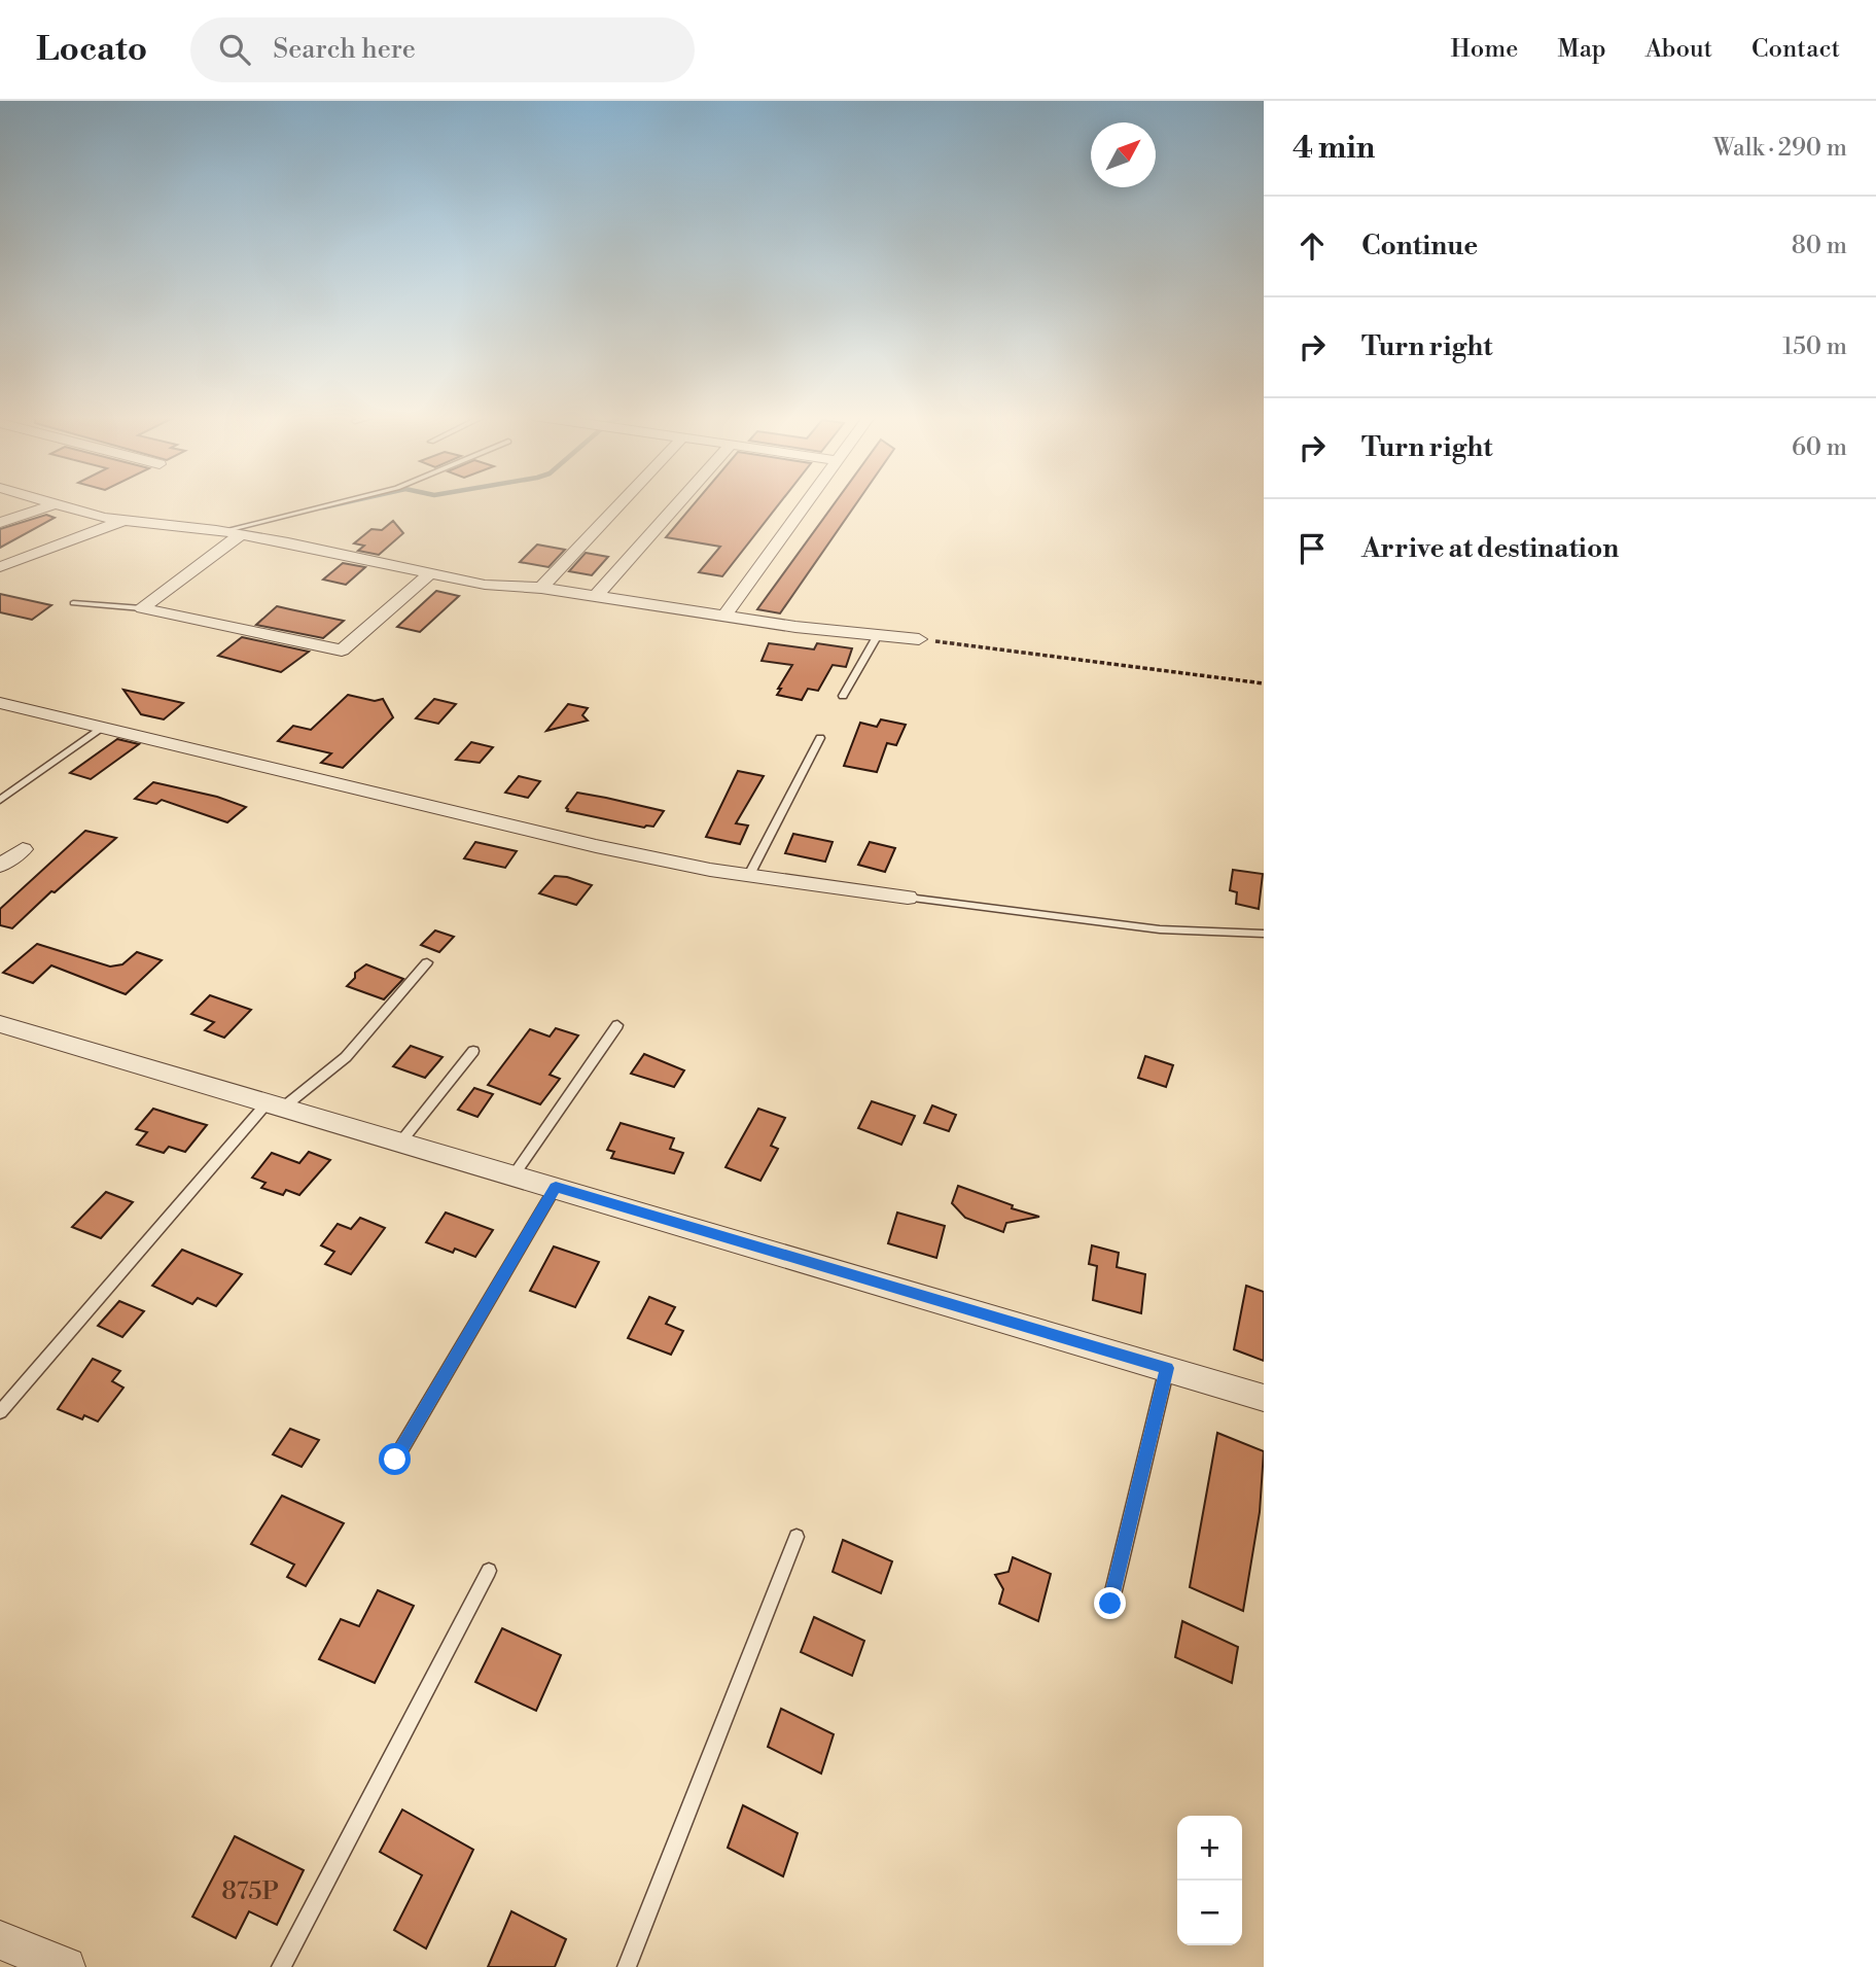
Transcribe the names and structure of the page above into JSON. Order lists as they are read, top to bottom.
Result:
{
  "house_numbers": ["875P"],
  "north": "top right",
  "page": {
    "header": "Locato",
    "search": "Search here",
    "nav": [
      "Home",
      "Map",
      "About",
      "Contact"
    ],
    "heading": ["4 min", "Walk · 290 m"],
    "list": [
      ["Continue", "80 m"],
      ["Turn right", "150 m"],
      ["Turn right", "60 m"],
      "Arrive at destination"
    ],
    "map_buttons": ["+", "−"]
  }
}
